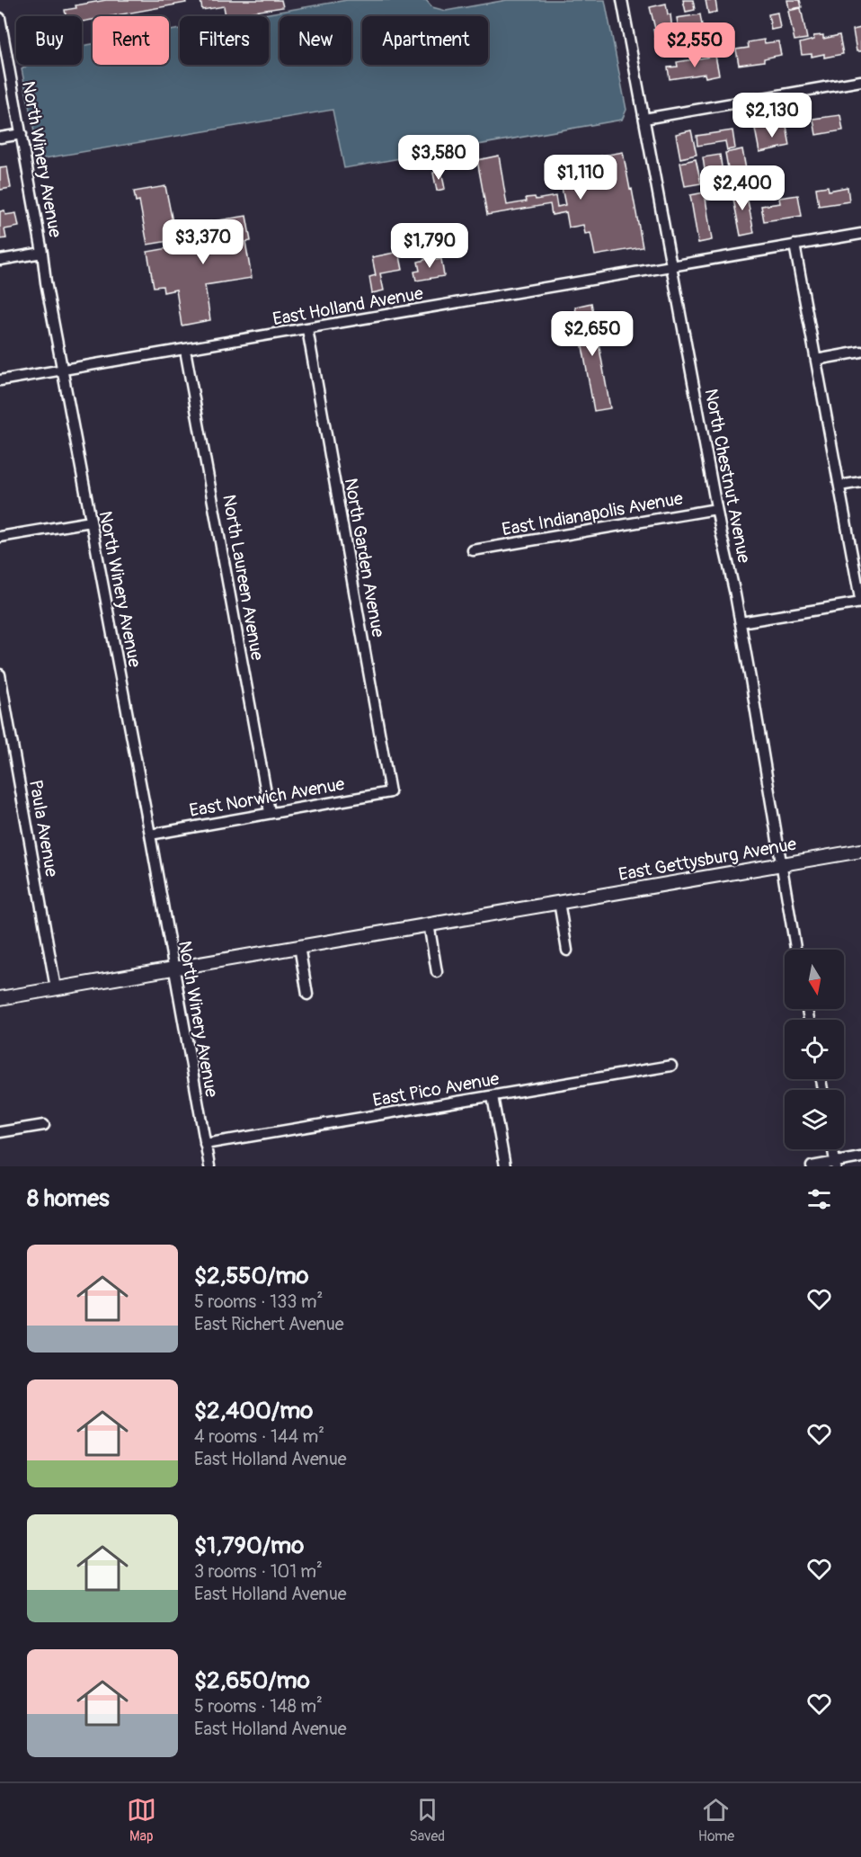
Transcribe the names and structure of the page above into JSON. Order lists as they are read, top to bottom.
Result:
{
  "streets": {
    "street": [
      "North Winery Avenue",
      "East Holland Avenue",
      "North Chestnut Avenue",
      "East Indianapolis Avenue",
      "North Garden Avenue",
      "North Laureen Avenue",
      "East Norwich Avenue",
      "Paula Avenue",
      "East Gettysburg Avenue",
      "East Pico Avenue"
    ]
  },
  "crossings": [
    ["North Winery Avenue", "East Holland Avenue"],
    ["North Winery Avenue", "East Norwich Avenue"],
    ["North Winery Avenue", "East Gettysburg Avenue"],
    ["North Winery Avenue", "East Pico Avenue"],
    ["East Holland Avenue", "North Chestnut Avenue"],
    ["East Holland Avenue", "North Garden Avenue"],
    ["East Holland Avenue", "North Laureen Avenue"],
    ["North Chestnut Avenue", "East Indianapolis Avenue"],
    ["North Chestnut Avenue", "East Gettysburg Avenue"],
    ["North Garden Avenue", "East Norwich Avenue"],
    ["North Laureen Avenue", "East Norwich Avenue"],
    ["Paula Avenue", "East Gettysburg Avenue"]
  ],
  "north": "bottom",
  "page": {
    "chip": [
      "Buy",
      "Rent",
      "Filters",
      "New",
      "Apartment"
    ],
    "price": [
      "$2,550",
      "$2,130",
      "$3,580",
      "$1,110",
      "$2,400",
      "$3,370",
      "$1,790",
      "$2,650"
    ],
    "heading": "8 homes",
    "list": [
      {
        "name": "$2,550/mo",
        "note": "5 rooms · 133 m² · East Richert Avenue"
      },
      {
        "name": "$2,400/mo",
        "note": "4 rooms · 144 m² · East Holland Avenue"
      },
      {
        "name": "$1,790/mo",
        "note": "3 rooms · 101 m² · East Holland Avenue"
      },
      {
        "name": "$2,650/mo",
        "note": "5 rooms · 148 m² · East Holland Avenue"
      }
    ],
    "tabs": ["Map", "Saved", "Home"]
  }
}
